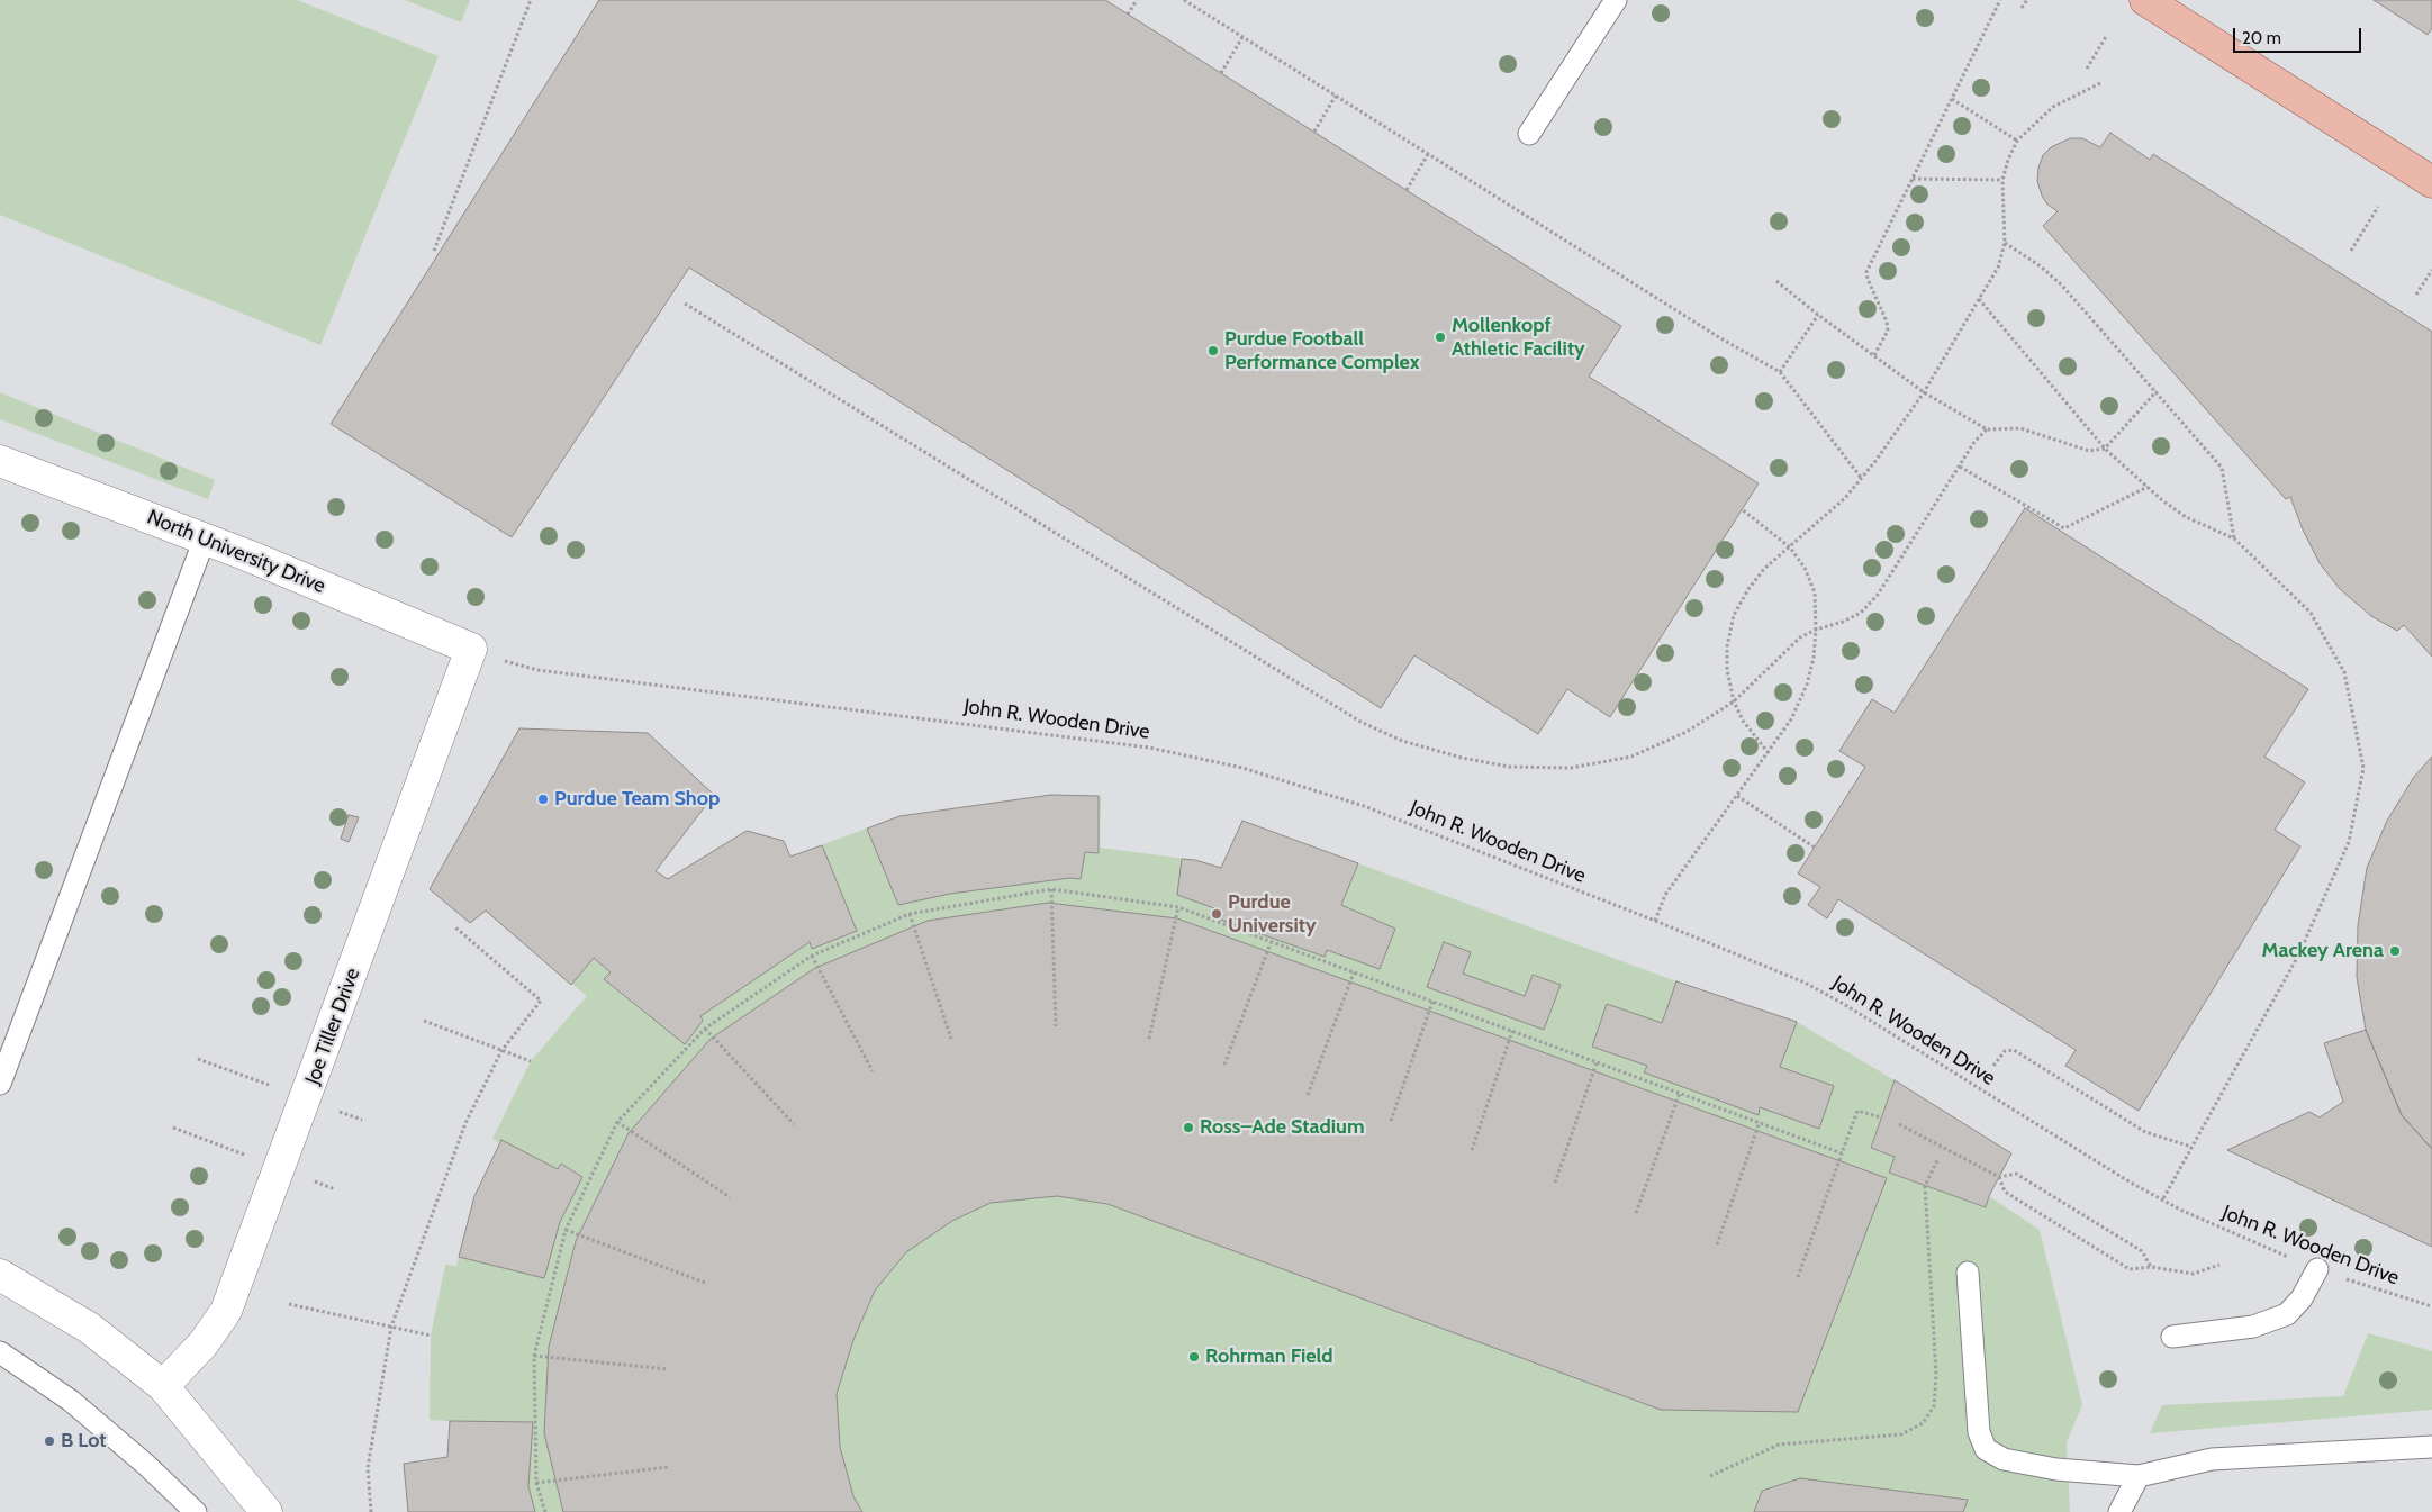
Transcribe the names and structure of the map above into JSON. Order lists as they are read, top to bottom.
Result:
{
  "streets": {
    "street": ["North University Drive", "Joe Tiller Drive"],
    "path": ["John R. Wooden Drive"]
  },
  "crossings": [
    ["North University Drive", "John R. Wooden Drive"],
    ["North University Drive", "Joe Tiller Drive"],
    ["John R. Wooden Drive", "Joe Tiller Drive"]
  ],
  "places": [
    "Mollenkopf Athletic Facility",
    "Purdue Football Performance Complex",
    "Purdue Team Shop",
    "Purdue University",
    "Mackey Arena",
    "Ross–Ade Stadium",
    "Rohrman Field",
    "B Lot"
  ],
  "scale_bar": "20 m"
}
